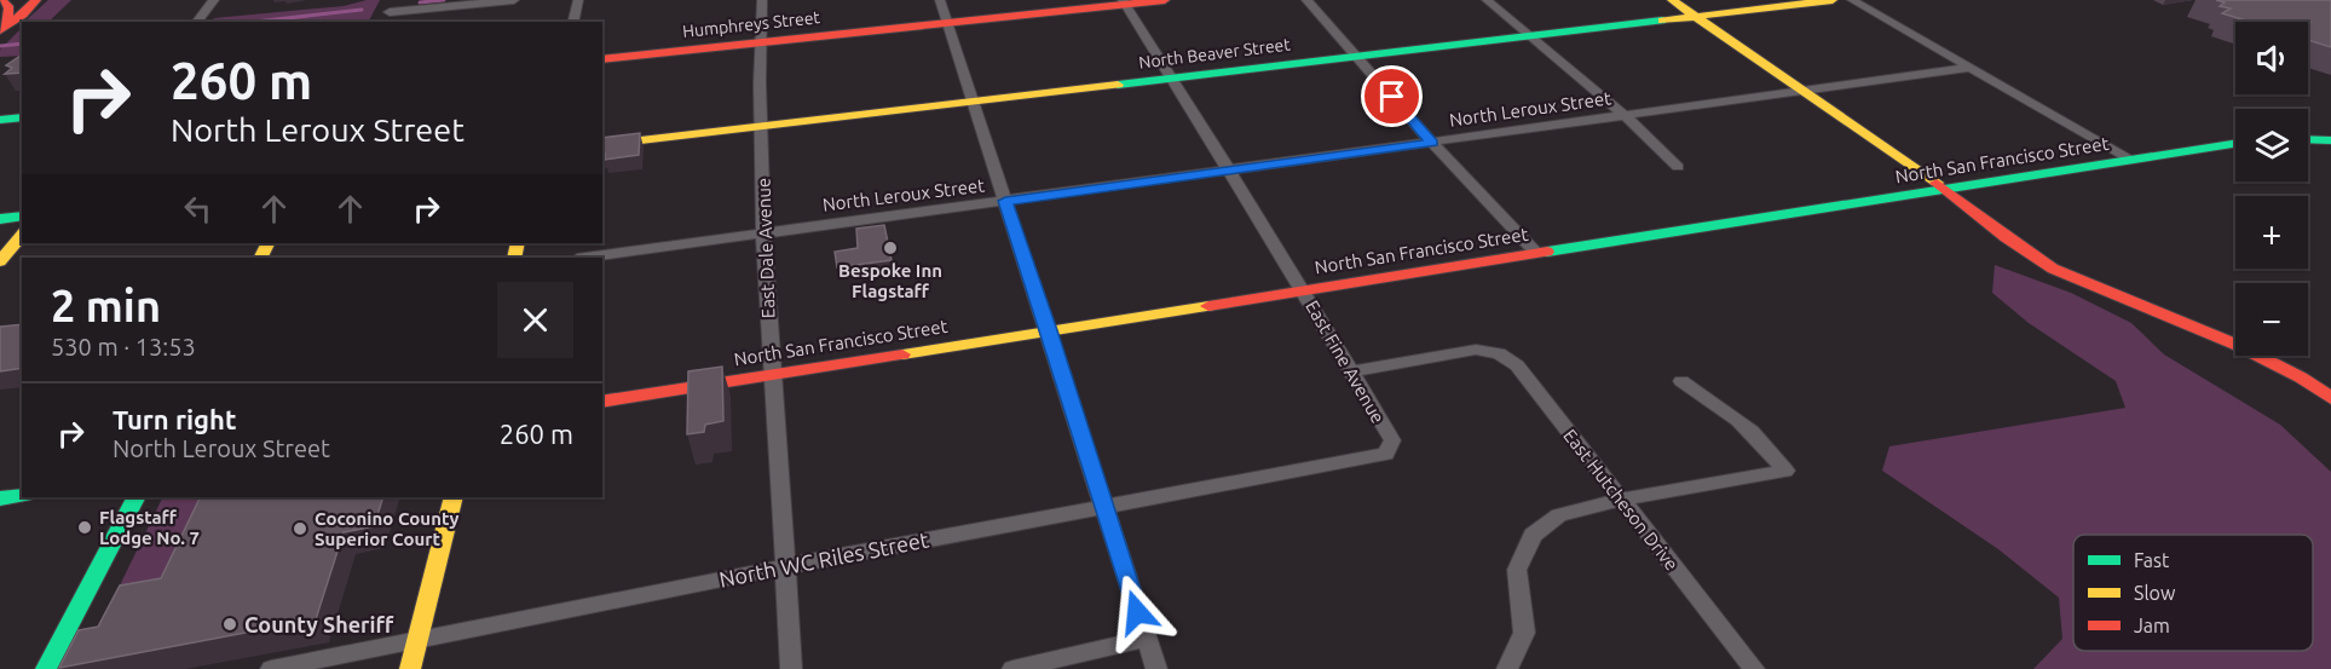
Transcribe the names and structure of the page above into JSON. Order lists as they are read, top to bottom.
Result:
{
  "streets": {
    "street": [
      "Humphreys Street",
      "North Beaver Street",
      "North Leroux Street",
      "North San Francisco Street",
      "East Dale Avenue",
      "East Fine Avenue",
      "East Hutcheson Drive",
      "North WC Riles Street"
    ]
  },
  "crossings": [
    ["Humphreys Street", "East Dale Avenue"],
    ["Humphreys Street", "East Fine Avenue"],
    ["North Beaver Street", "East Dale Avenue"],
    ["North Beaver Street", "East Fine Avenue"],
    ["North Leroux Street", "East Dale Avenue"],
    ["North Leroux Street", "East Fine Avenue"],
    ["North San Francisco Street", "East Dale Avenue"],
    ["North San Francisco Street", "East Fine Avenue"],
    ["East Dale Avenue", "North WC Riles Street"],
    ["East Fine Avenue", "East Hutcheson Drive"],
    ["East Fine Avenue", "North WC Riles Street"]
  ],
  "places": [
    "Bespoke Inn Flagstaff",
    "Flagstaff Lodge No. 7",
    "Coconino County Superior Court",
    "County Sheriff"
  ],
  "legend": ["Fast", "Slow", "Jam"],
  "page": {
    "map_buttons": ["+", "−"],
    "turn": ["260 m", "North Leroux Street"],
    "heading": ["2 min", "530 m · 13:53"],
    "list": [
      {
        "name": "Turn right",
        "note": "North Leroux Street",
        "value": "260 m"
      }
    ]
  }
}
